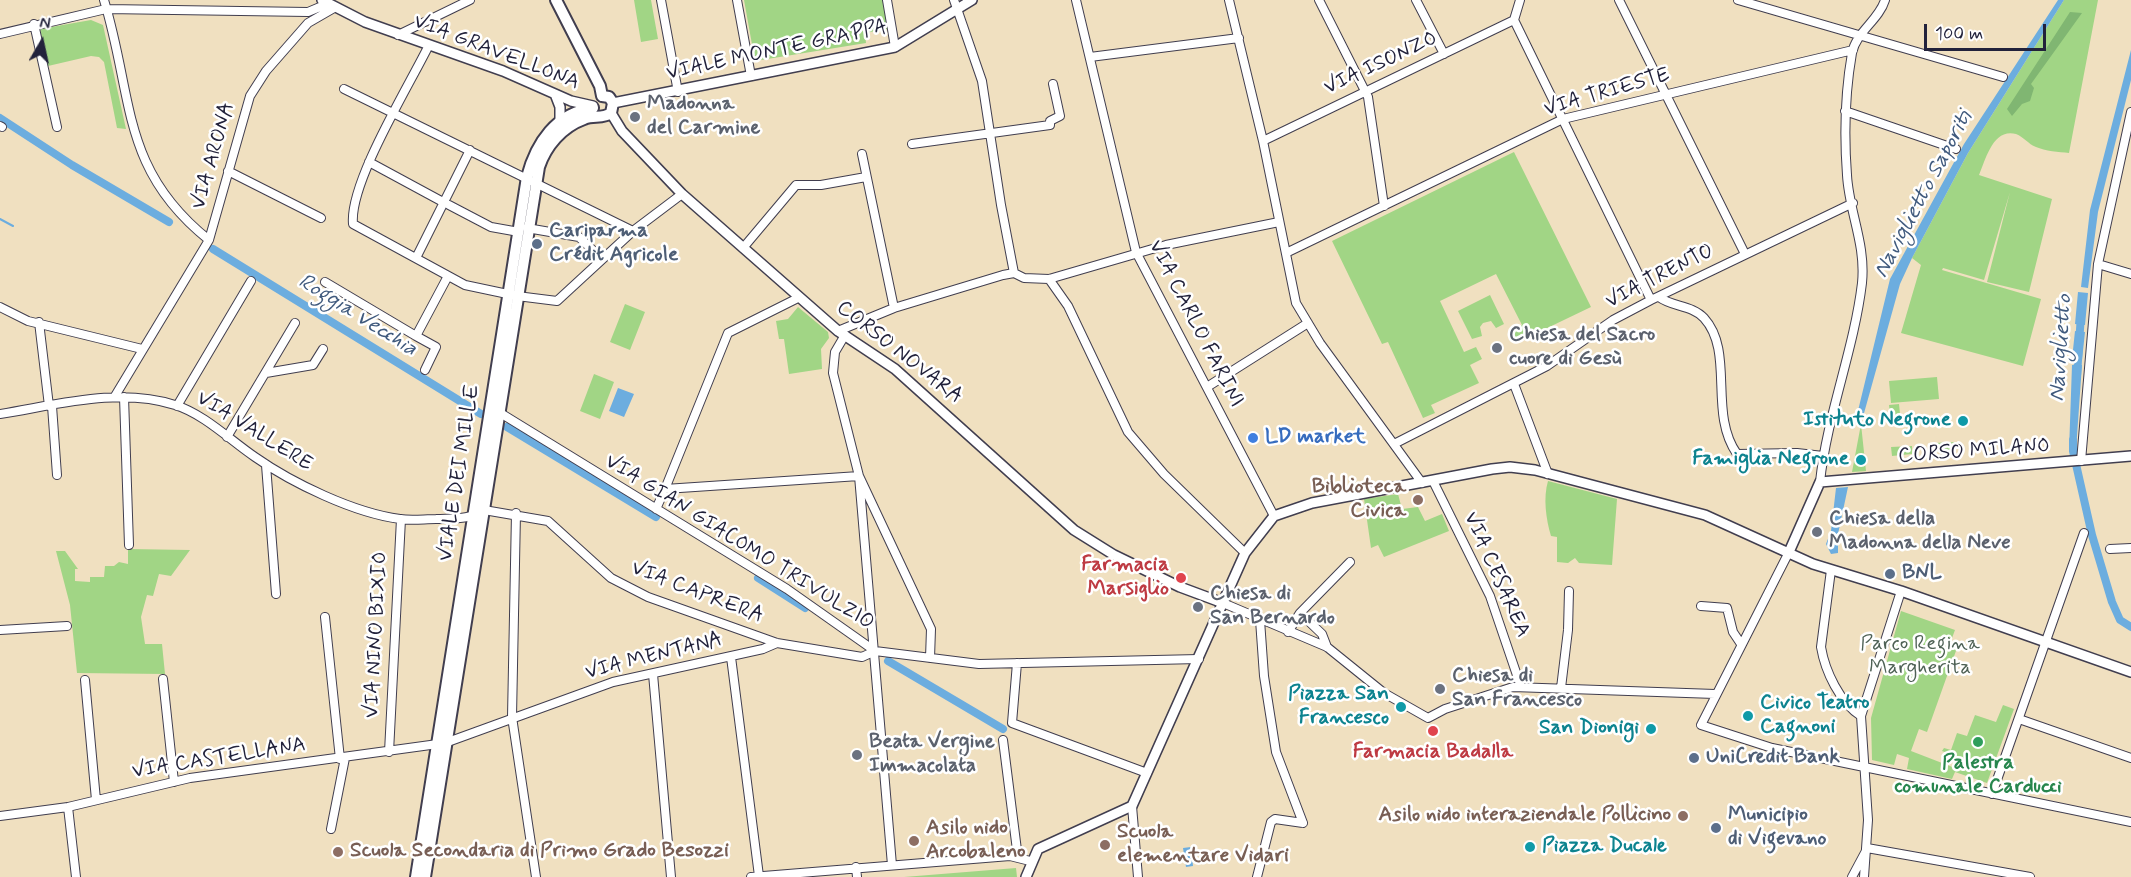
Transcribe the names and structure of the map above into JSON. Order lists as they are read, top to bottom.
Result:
{
  "streets": {
    "main road": ["VIALE DEI MILLE"],
    "street": [
      "VIALE MONTE GRAPPA",
      "VIA GRAVELLONA",
      "VIA ISONZO",
      "VIA TRIESTE",
      "VIA ARONA",
      "VIA TRENTO",
      "VIA CARLO FARINI",
      "CORSO NOVARA",
      "VIA VALLERE",
      "CORSO MILANO",
      "VIA GIAN GIACOMO TRIVULZIO",
      "VIA CESAREA",
      "VIA CAPRERA",
      "VIA NINO BIXIO",
      "VIA MENTANA",
      "VIA CASTELLANA"
    ]
  },
  "crossings": [
    ["VIALE MONTE GRAPPA", "VIA GRAVELLONA"],
    ["VIALE MONTE GRAPPA", "CORSO NOVARA"],
    ["VIALE MONTE GRAPPA", "VIALE DEI MILLE"],
    ["VIA GRAVELLONA", "VIA ARONA"],
    ["VIA GRAVELLONA", "CORSO NOVARA"],
    ["VIA GRAVELLONA", "VIALE DEI MILLE"],
    ["VIA ARONA", "VIA VALLERE"],
    ["CORSO NOVARA", "VIALE DEI MILLE"],
    ["VIA VALLERE", "VIALE DEI MILLE"],
    ["VIA VALLERE", "VIA NINO BIXIO"],
    ["VIALE DEI MILLE", "VIA GIAN GIACOMO TRIVULZIO"],
    ["VIALE DEI MILLE", "VIA CAPRERA"],
    ["VIALE DEI MILLE", "VIA MENTANA"],
    ["VIALE DEI MILLE", "VIA CASTELLANA"],
    ["VIA GIAN GIACOMO TRIVULZIO", "VIA MENTANA"],
    ["VIA CAPRERA", "VIA MENTANA"],
    ["VIA NINO BIXIO", "VIA CASTELLANA"],
    ["VIA MENTANA", "VIA CASTELLANA"]
  ],
  "water": ["Naviglietto Saporiti", "Roggia Vecchia", "Naviglietto"],
  "parks": ["Parco Regina Margherita"],
  "places": [
    "Madonna del Carmine",
    "Cariparma Crédit Agricole",
    "Chiesa del Sacro cuore di Gesù",
    "Istituto Negrone",
    "LD market",
    "Famiglia Negrone",
    "Biblioteca Civica",
    "Chiesa della Madonna della Neve",
    "BNL",
    "Farmacia Marsiglio",
    "Chiesa di San Bernardo",
    "Chiesa di San Francesco",
    "Piazza San Francesco",
    "Civico Teatro Cagnoni",
    "San Dionigi",
    "Farmacia Badalla",
    "Palestra comunale Carducci",
    "Beata Vergine Immacolata",
    "UniCredit Bank",
    "Asilo nido interaziendale Pollicino",
    "Municipio di Vigevano",
    "Asilo nido Arcobaleno",
    "Scuola elementare Vidari",
    "Piazza Ducale",
    "Scuola Secondaria di Primo Grado Besozzi"
  ],
  "scale_bar": "100 m",
  "north": "top"
}
